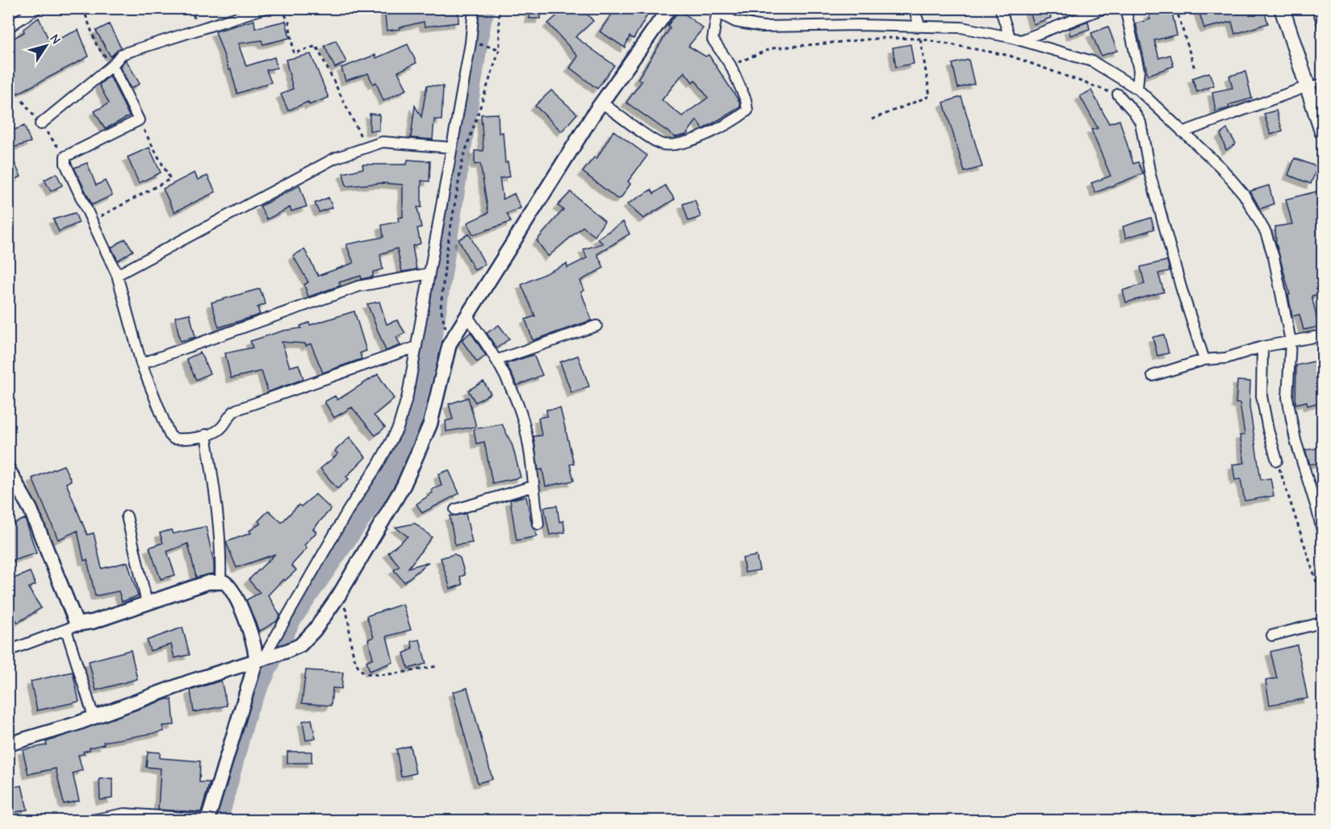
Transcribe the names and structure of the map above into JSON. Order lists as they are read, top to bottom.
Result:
{
  "north": "top right"
}
